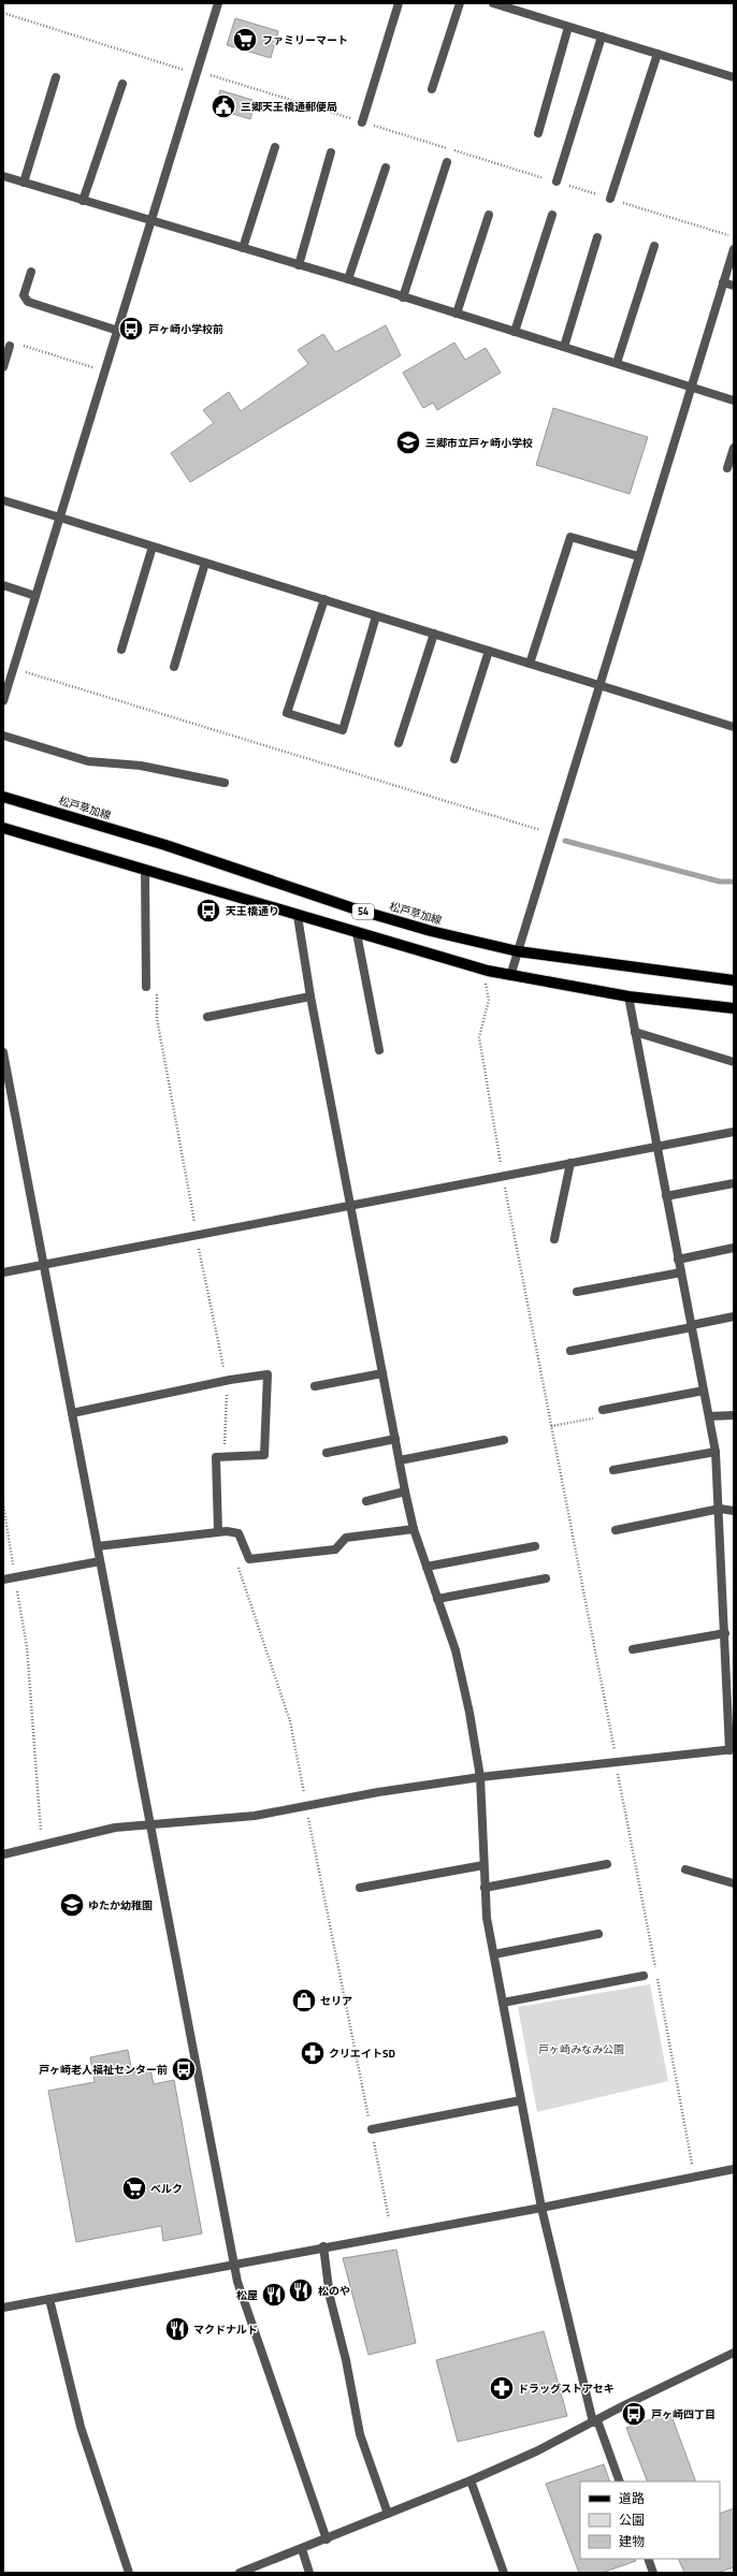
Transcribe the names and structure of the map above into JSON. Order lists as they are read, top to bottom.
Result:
{
  "streets": {
    "main road": ["松戸草加線", "54"]
  },
  "parks": ["戸ヶ崎みなみ公園"],
  "places": {
    "supermarket": ["ファミリーマート", "ベルク"],
    "public building": ["三郷天王橋通郵便局"],
    "bus stop": [
      "戸ヶ崎小学校前",
      "天王橋通り",
      "戸ヶ崎老人福祉センター前",
      "戸ヶ崎四丁目"
    ],
    "school or university": ["三郷市立戸ヶ崎小学校", "ゆたか幼稚園"],
    "shop": ["セリア"],
    "pharmacy": ["クリエイトSD", "ドラッグストアセキ"],
    "restaurant": ["松のや", "松屋", "マクドナルド"]
  },
  "legend": ["道路", "公園", "建物"]
}
